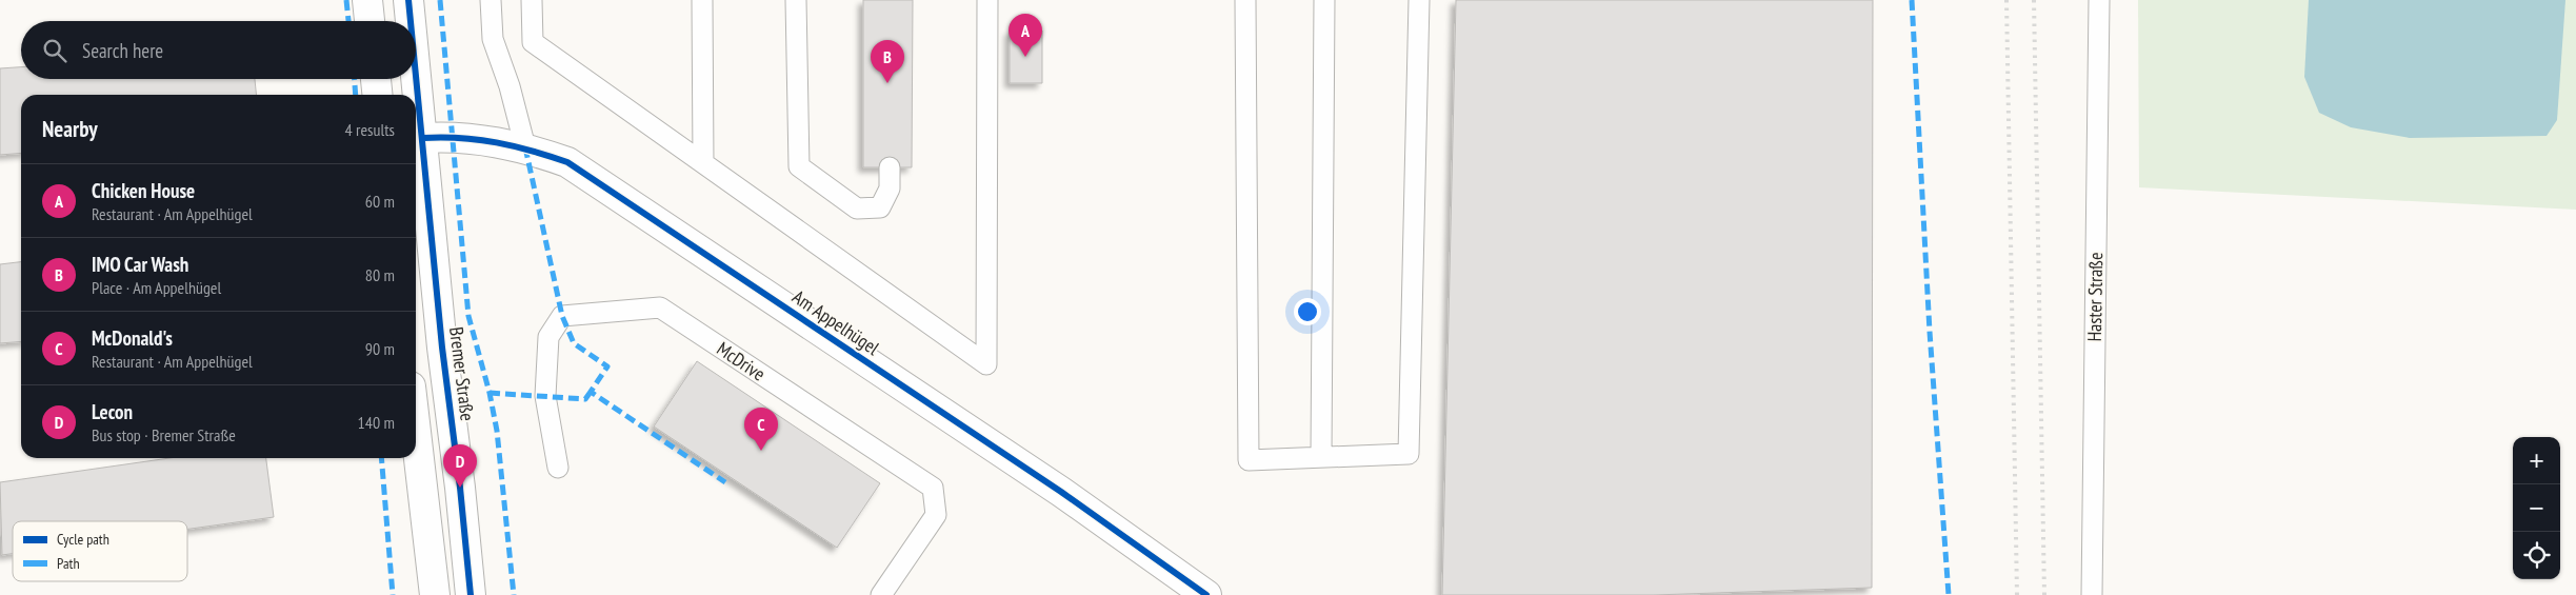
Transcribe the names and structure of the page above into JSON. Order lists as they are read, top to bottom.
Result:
{
  "streets": {
    "street": ["Am Appelhügel", "Bremer Straße"],
    "lane": ["Haster Straße", "McDrive"]
  },
  "crossings": [
    ["Am Appelhügel", "Bremer Straße"]
  ],
  "legend": ["Cycle path", "Path"],
  "page": {
    "pins": [
      "A",
      "B",
      "C",
      "D"
    ],
    "search": "Search here",
    "heading": ["Nearby", "4 results"],
    "list": [
      {
        "mark": "A",
        "name": "Chicken House",
        "note": "Restaurant · Am Appelhügel",
        "value": "60 m"
      },
      {
        "mark": "B",
        "name": "IMO Car Wash",
        "note": "Place · Am Appelhügel",
        "value": "80 m"
      },
      {
        "mark": "C",
        "name": "McDonald's",
        "note": "Restaurant · Am Appelhügel",
        "value": "90 m"
      },
      {
        "mark": "D",
        "name": "Lecon",
        "note": "Bus stop · Bremer Straße",
        "value": "140 m"
      }
    ],
    "map_buttons": ["+", "−"]
  }
}
